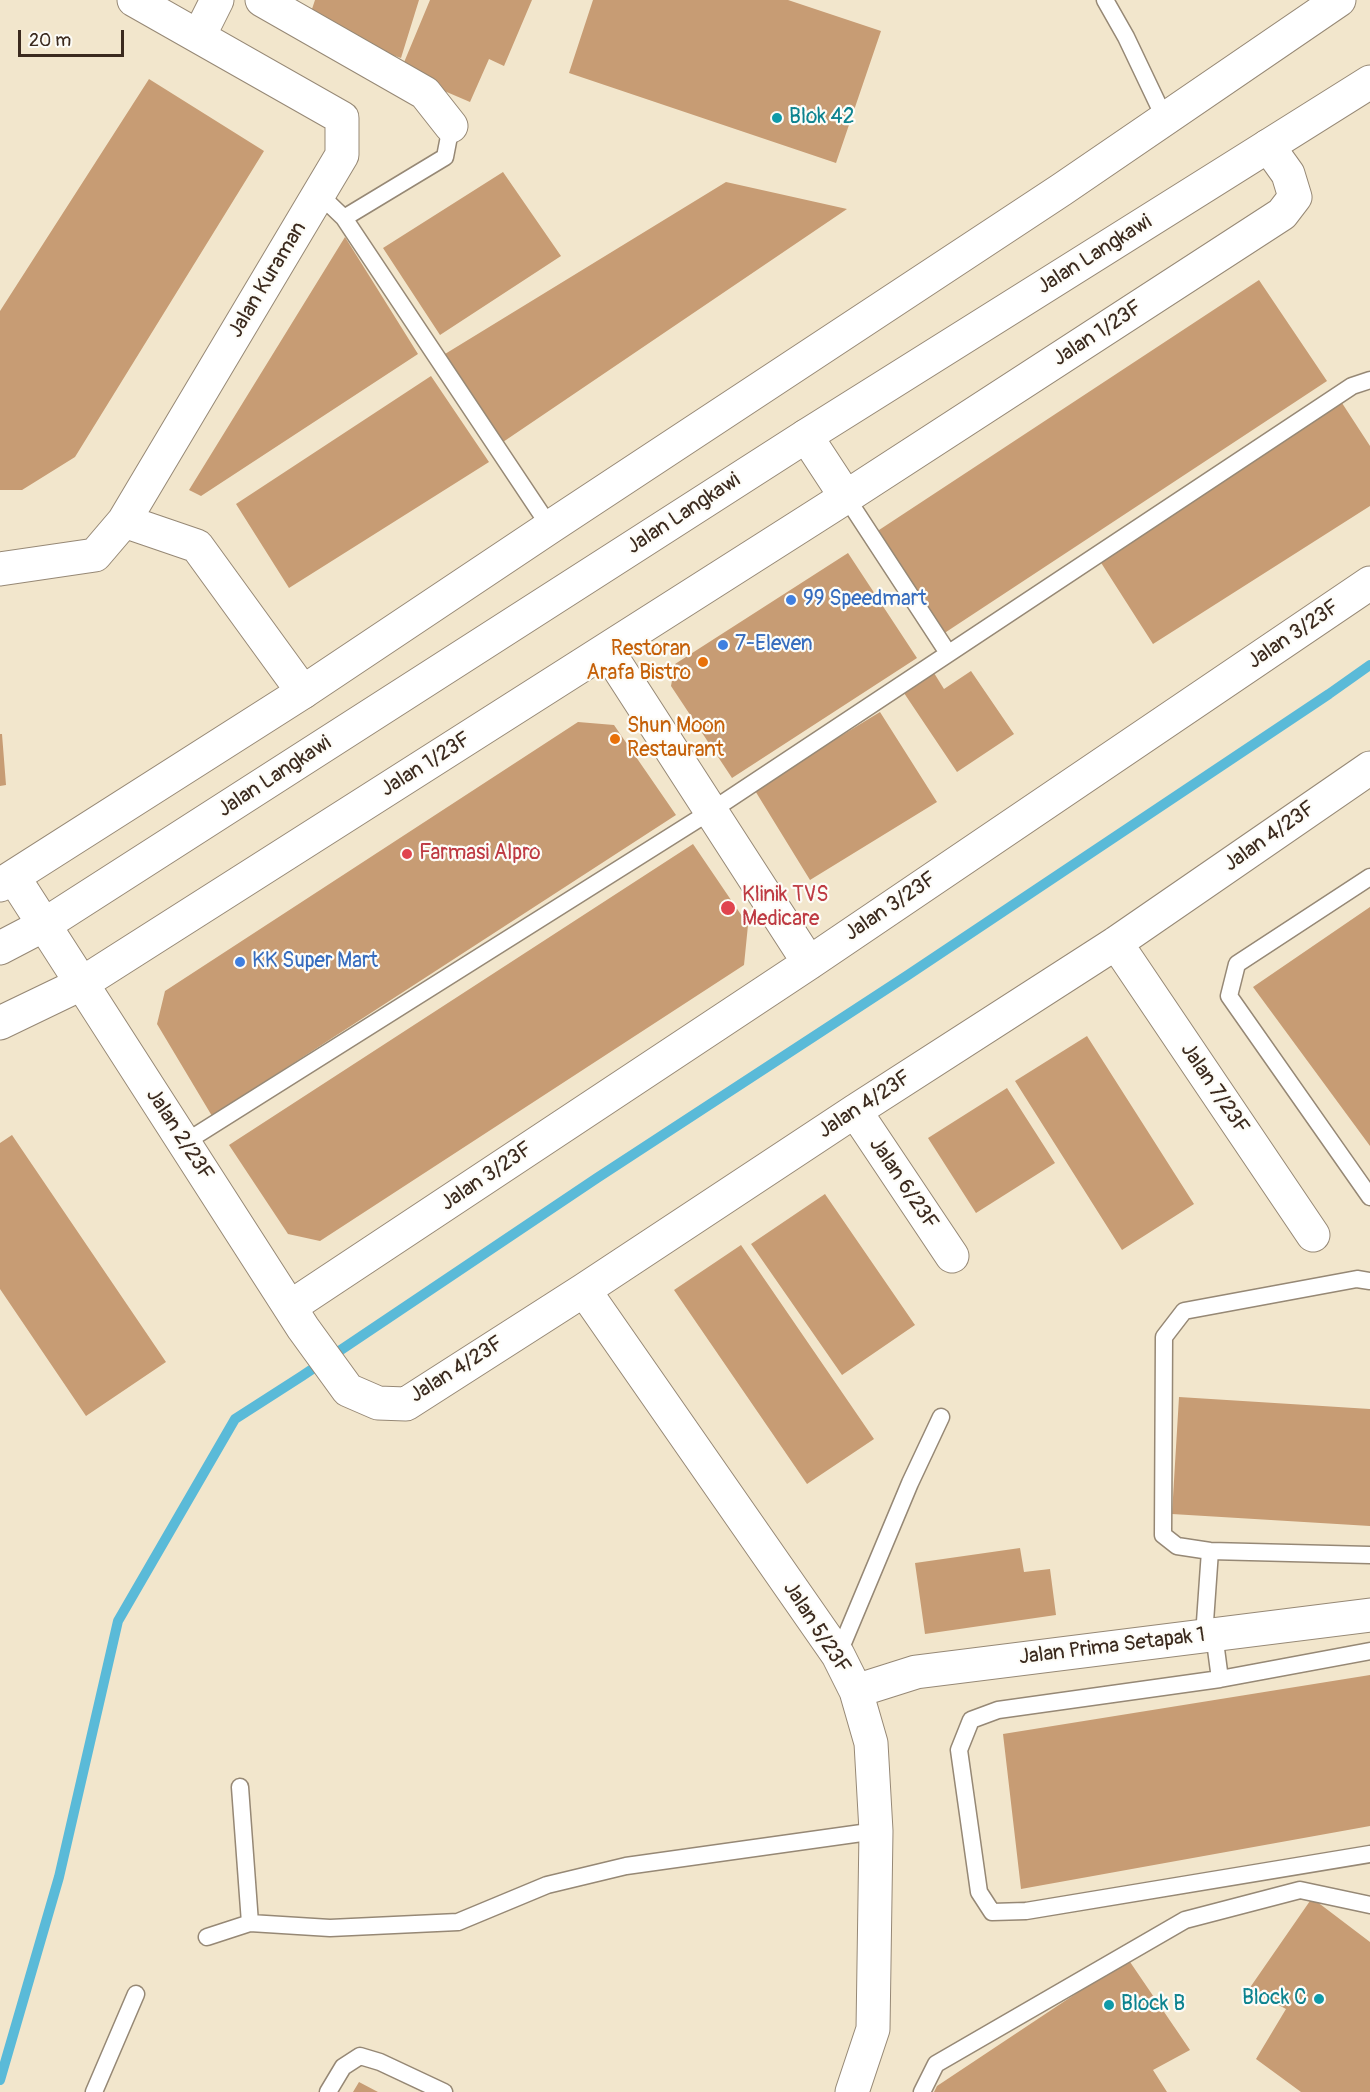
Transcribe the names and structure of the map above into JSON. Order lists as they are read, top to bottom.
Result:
{
  "streets": {
    "street": [
      "Jalan Langkawi",
      "Jalan Kuraman",
      "Jalan 1/23F",
      "Jalan 3/23F",
      "Jalan 4/23F",
      "Jalan 7/23F",
      "Jalan 2/23F",
      "Jalan 6/23F",
      "Jalan 5/23F",
      "Jalan Prima Setapak 1"
    ]
  },
  "crossings": [
    ["Jalan Langkawi", "Jalan 1/23F"],
    ["Jalan Langkawi", "Jalan 2/23F"],
    ["Jalan 1/23F", "Jalan 2/23F"],
    ["Jalan 3/23F", "Jalan 2/23F"],
    ["Jalan 4/23F", "Jalan 7/23F"],
    ["Jalan 4/23F", "Jalan 2/23F"],
    ["Jalan 4/23F", "Jalan 6/23F"],
    ["Jalan 4/23F", "Jalan 5/23F"],
    ["Jalan 5/23F", "Jalan Prima Setapak 1"]
  ],
  "places": [
    "Blok 42",
    "99 Speedmart",
    "7-Eleven",
    "Restoran Arafa Bistro",
    "Shun Moon Restaurant",
    "Farmasi Alpro",
    "Klinik TVS Medicare",
    "KK Super Mart",
    "Block C",
    "Block B"
  ],
  "scale_bar": "20 m"
}
